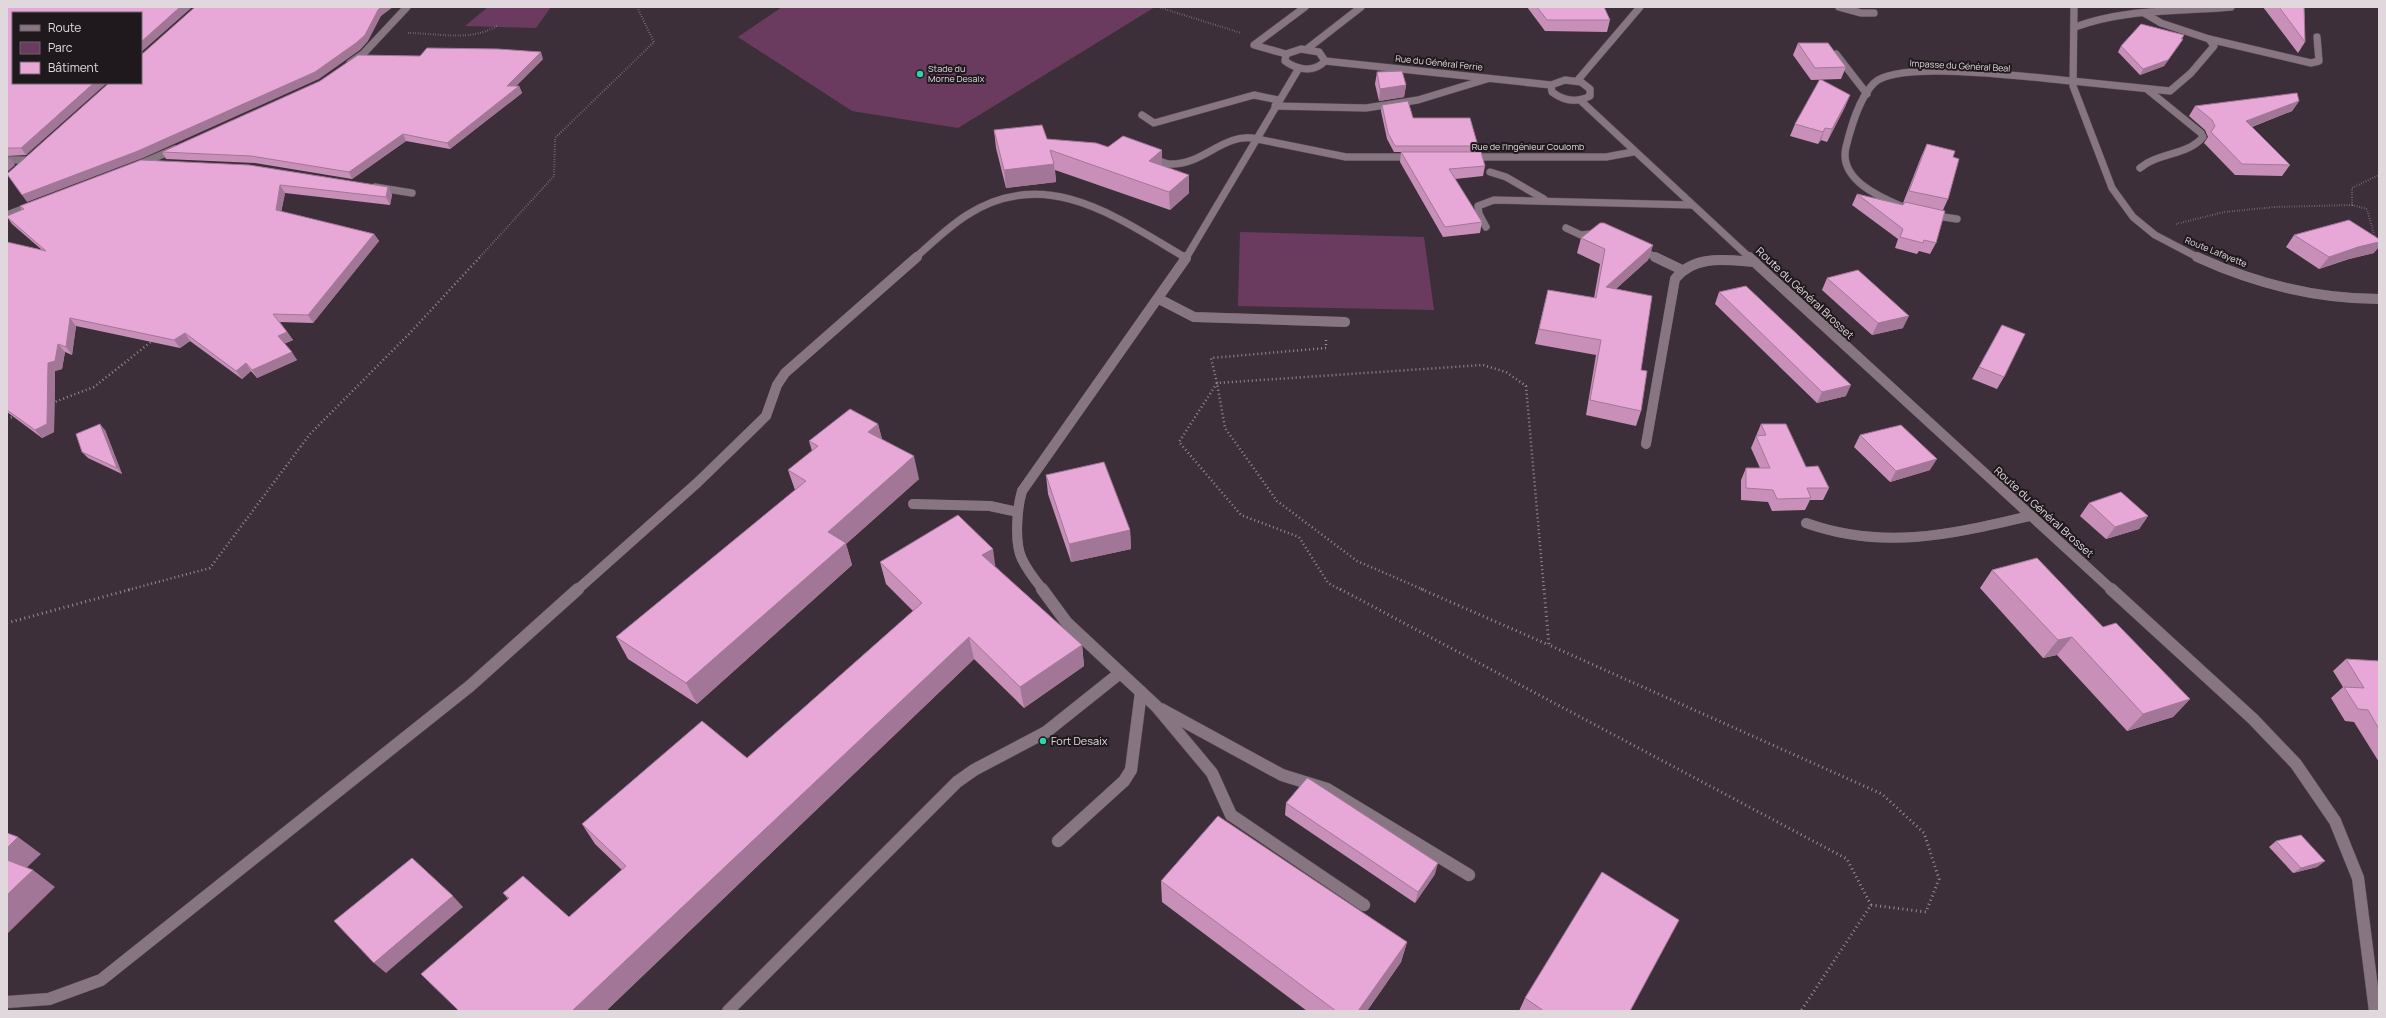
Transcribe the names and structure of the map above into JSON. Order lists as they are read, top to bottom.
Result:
{
  "streets": {
    "street": [
      "Rue du Général Ferrie",
      "Impasse du Général Beal",
      "Rue de l'Ingénieur Coulomb",
      "Route Lafayette",
      "Route du Général Brosset"
    ]
  },
  "crossings": [
    ["Impasse du Général Beal", "Route Lafayette"],
    ["Rue de l'Ingénieur Coulomb", "Route du Général Brosset"]
  ],
  "places": ["Stade du Morne Desaix", "Fort Desaix"],
  "legend": ["Route", "Parc", "Bâtiment"]
}
